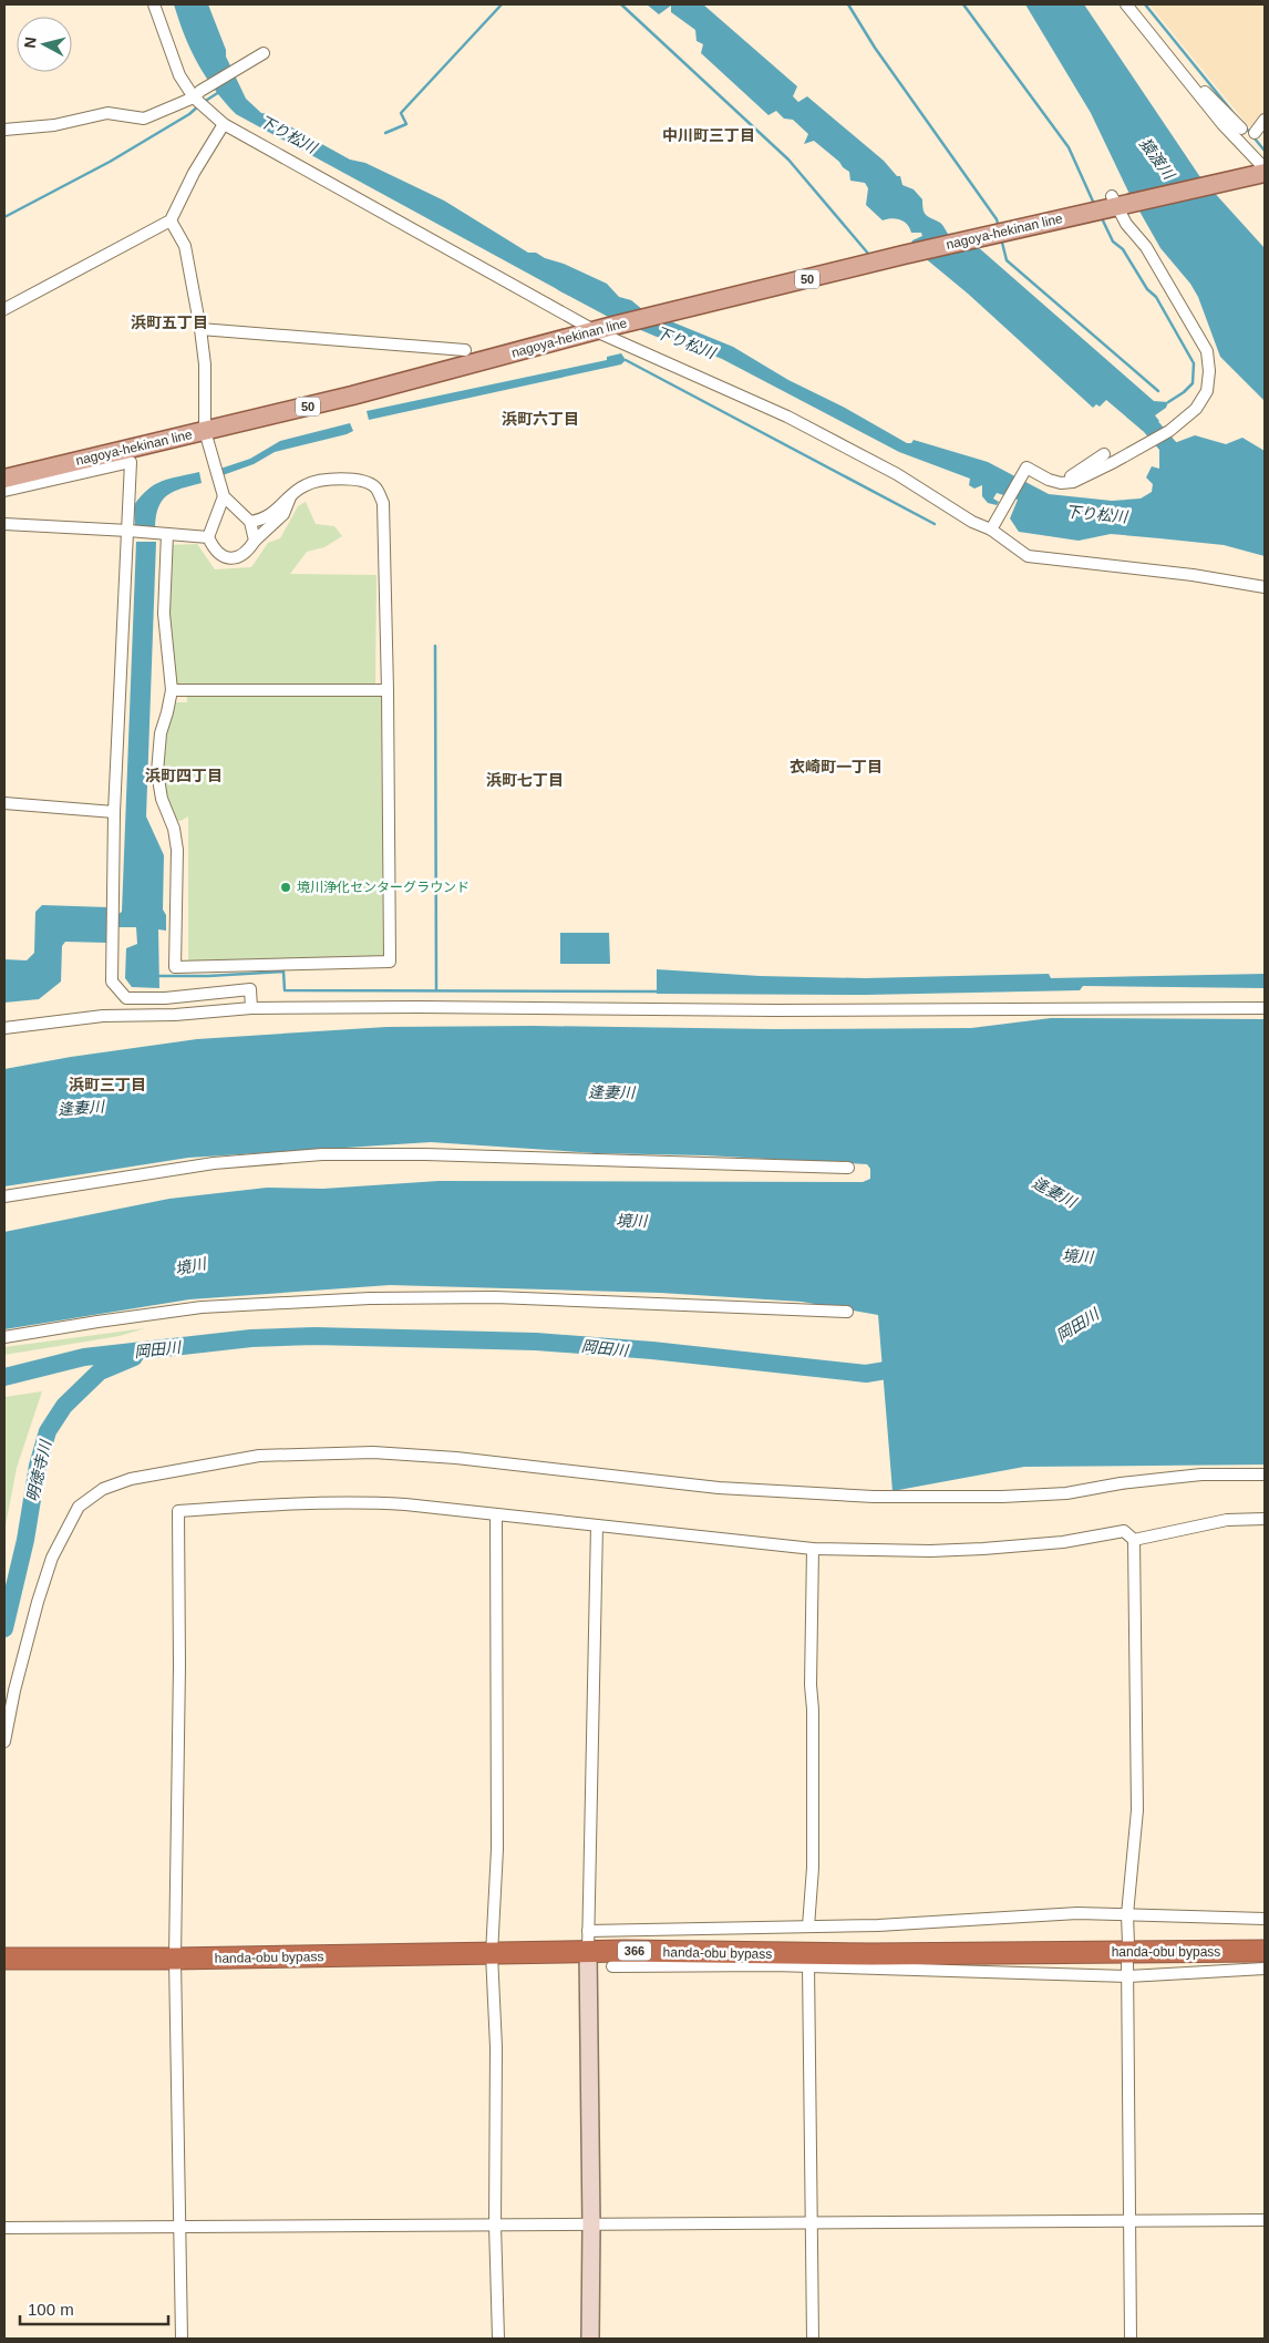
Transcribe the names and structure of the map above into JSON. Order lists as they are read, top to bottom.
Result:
{
  "streets": {
    "highway": ["366", "handa-obu bypass"],
    "main road": ["nagoya-hekinan line", "50"]
  },
  "districts": [
    "中川町三丁目",
    "浜町五丁目",
    "浜町六丁目",
    "衣崎町一丁目",
    "浜町四丁目",
    "浜町七丁目",
    "浜町三丁目"
  ],
  "water": [
    "下り松川",
    "猿渡川",
    "逢妻川",
    "境川",
    "岡田川",
    "明徳寺川"
  ],
  "places": ["境川浄化センターグラウンド"],
  "scale_bar": "100 m",
  "north": "left"
}
